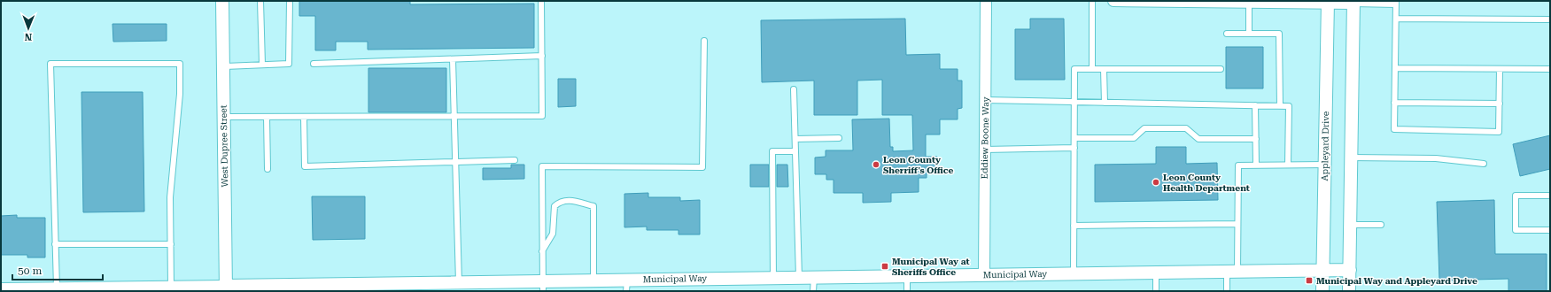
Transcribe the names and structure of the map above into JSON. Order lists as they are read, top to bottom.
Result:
{
  "streets": {
    "street": [
      "Eddiew Boone Way",
      "West Dupree Street",
      "Appleyard Drive",
      "Municipal Way"
    ]
  },
  "crossings": [
    ["Eddiew Boone Way", "Municipal Way"],
    ["West Dupree Street", "Municipal Way"],
    ["Appleyard Drive", "Municipal Way"]
  ],
  "places": {
    "other": ["Leon County Sherriff's Office", "Leon County Health Department"],
    "transit": ["Municipal Way at Sheriffs Office", "Municipal Way and Appleyard Drive"]
  },
  "scale_bar": "50 m",
  "north": "bottom"
}
